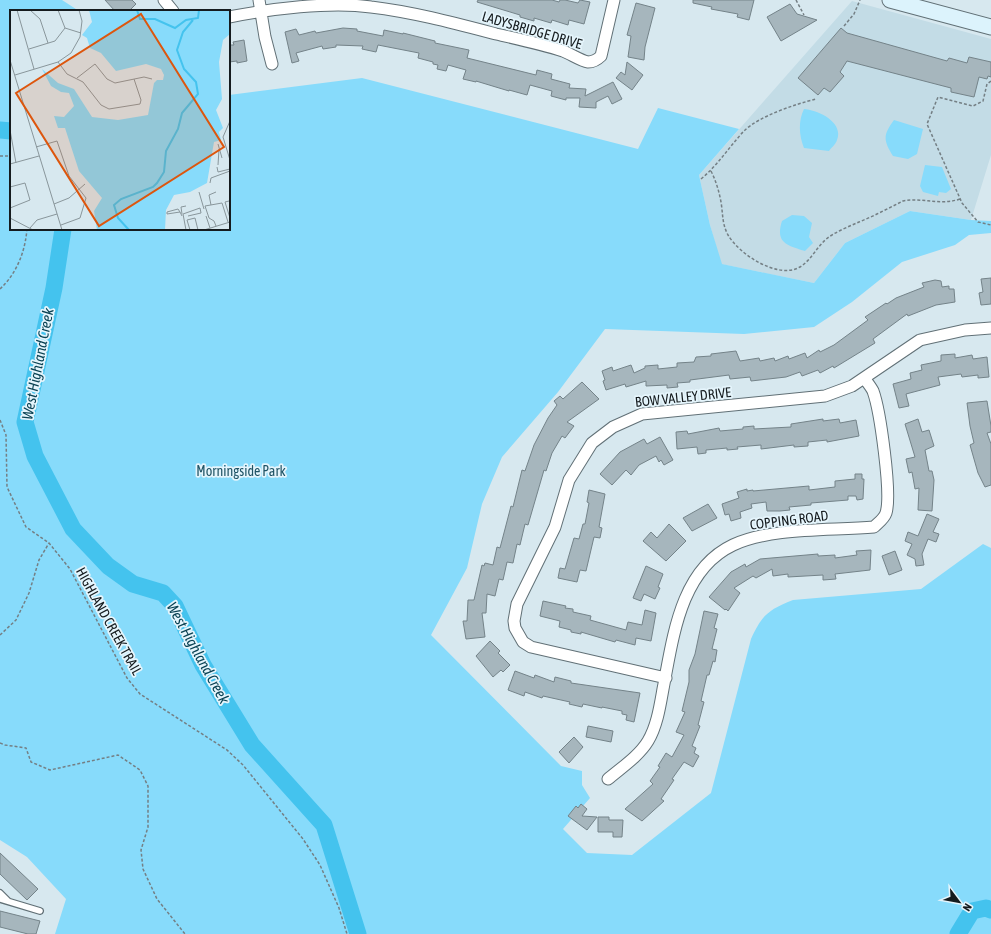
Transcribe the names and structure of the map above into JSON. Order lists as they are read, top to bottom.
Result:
{
  "streets": {
    "street": ["LADYSBRIDGE DRIVE", "BOW VALLEY DRIVE", "COPPING ROAD"],
    "path": ["HIGHLAND CREEK TRAIL"]
  },
  "crossings": [
    ["BOW VALLEY DRIVE", "COPPING ROAD"]
  ],
  "water": ["West Highland Creek"],
  "parks": ["Morningside Park"],
  "north": "bottom right"
}
